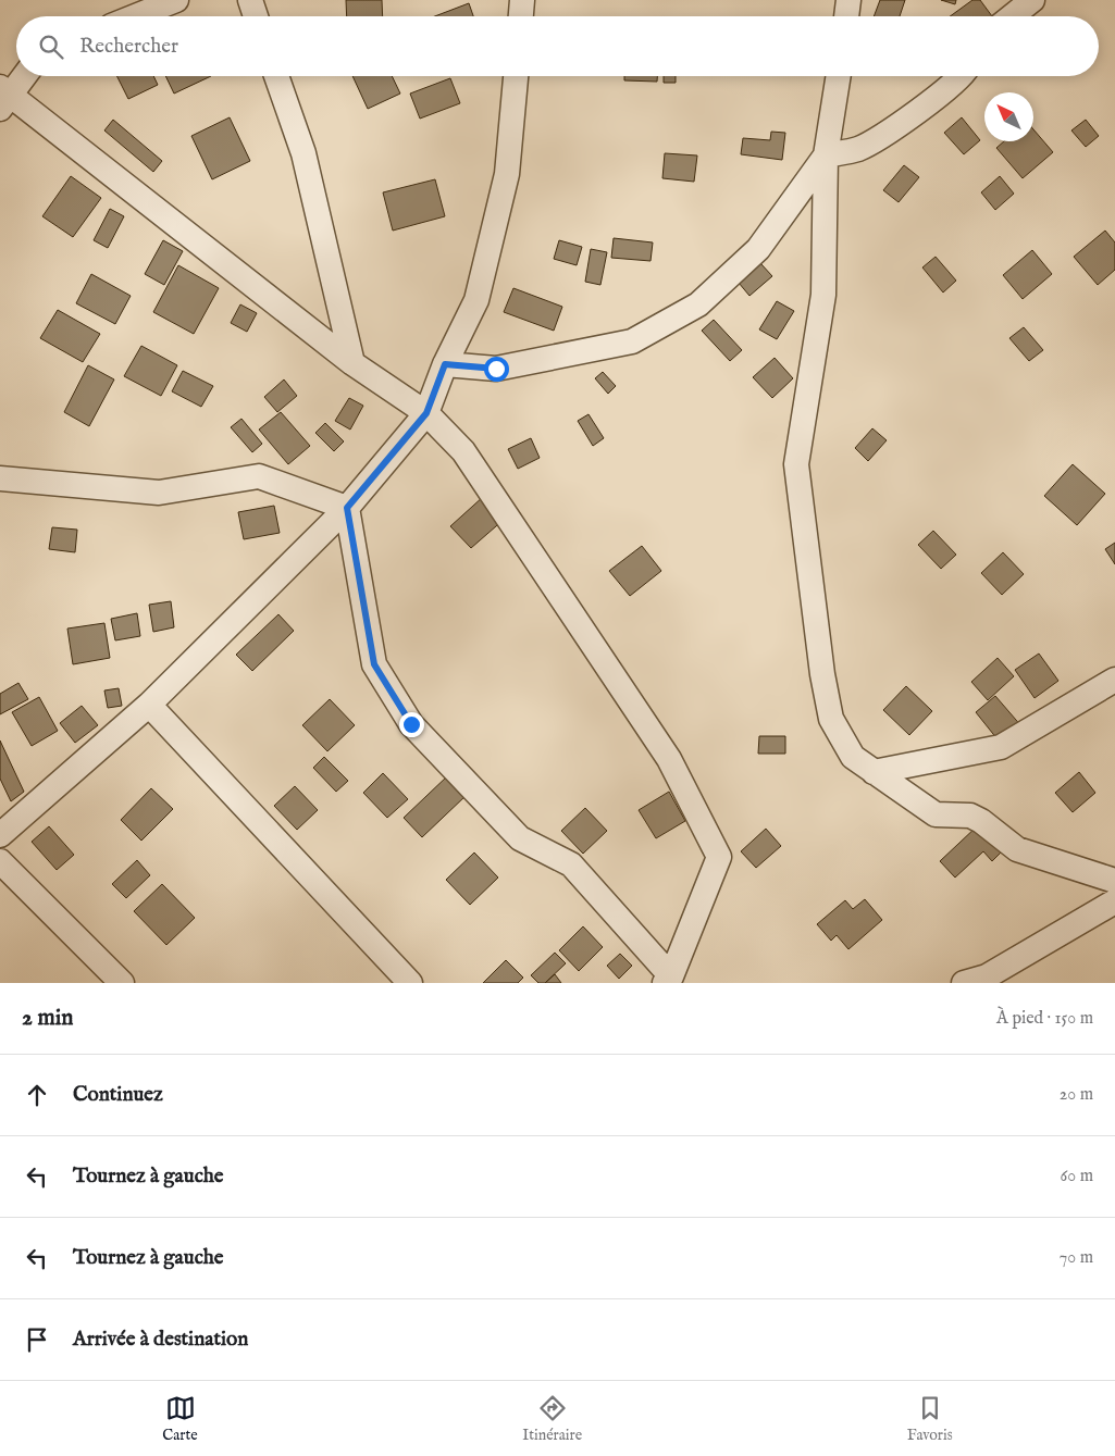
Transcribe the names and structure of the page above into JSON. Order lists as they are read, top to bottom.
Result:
{
  "north": "top left",
  "page": {
    "search": "Rechercher",
    "heading": ["2 min", "À pied · 150 m"],
    "list": [
      ["Continuez", "20 m"],
      ["Tournez à gauche", "60 m"],
      ["Tournez à gauche", "70 m"],
      "Arrivée à destination"
    ],
    "nav": ["Carte", "Itinéraire", "Favoris"]
  }
}
